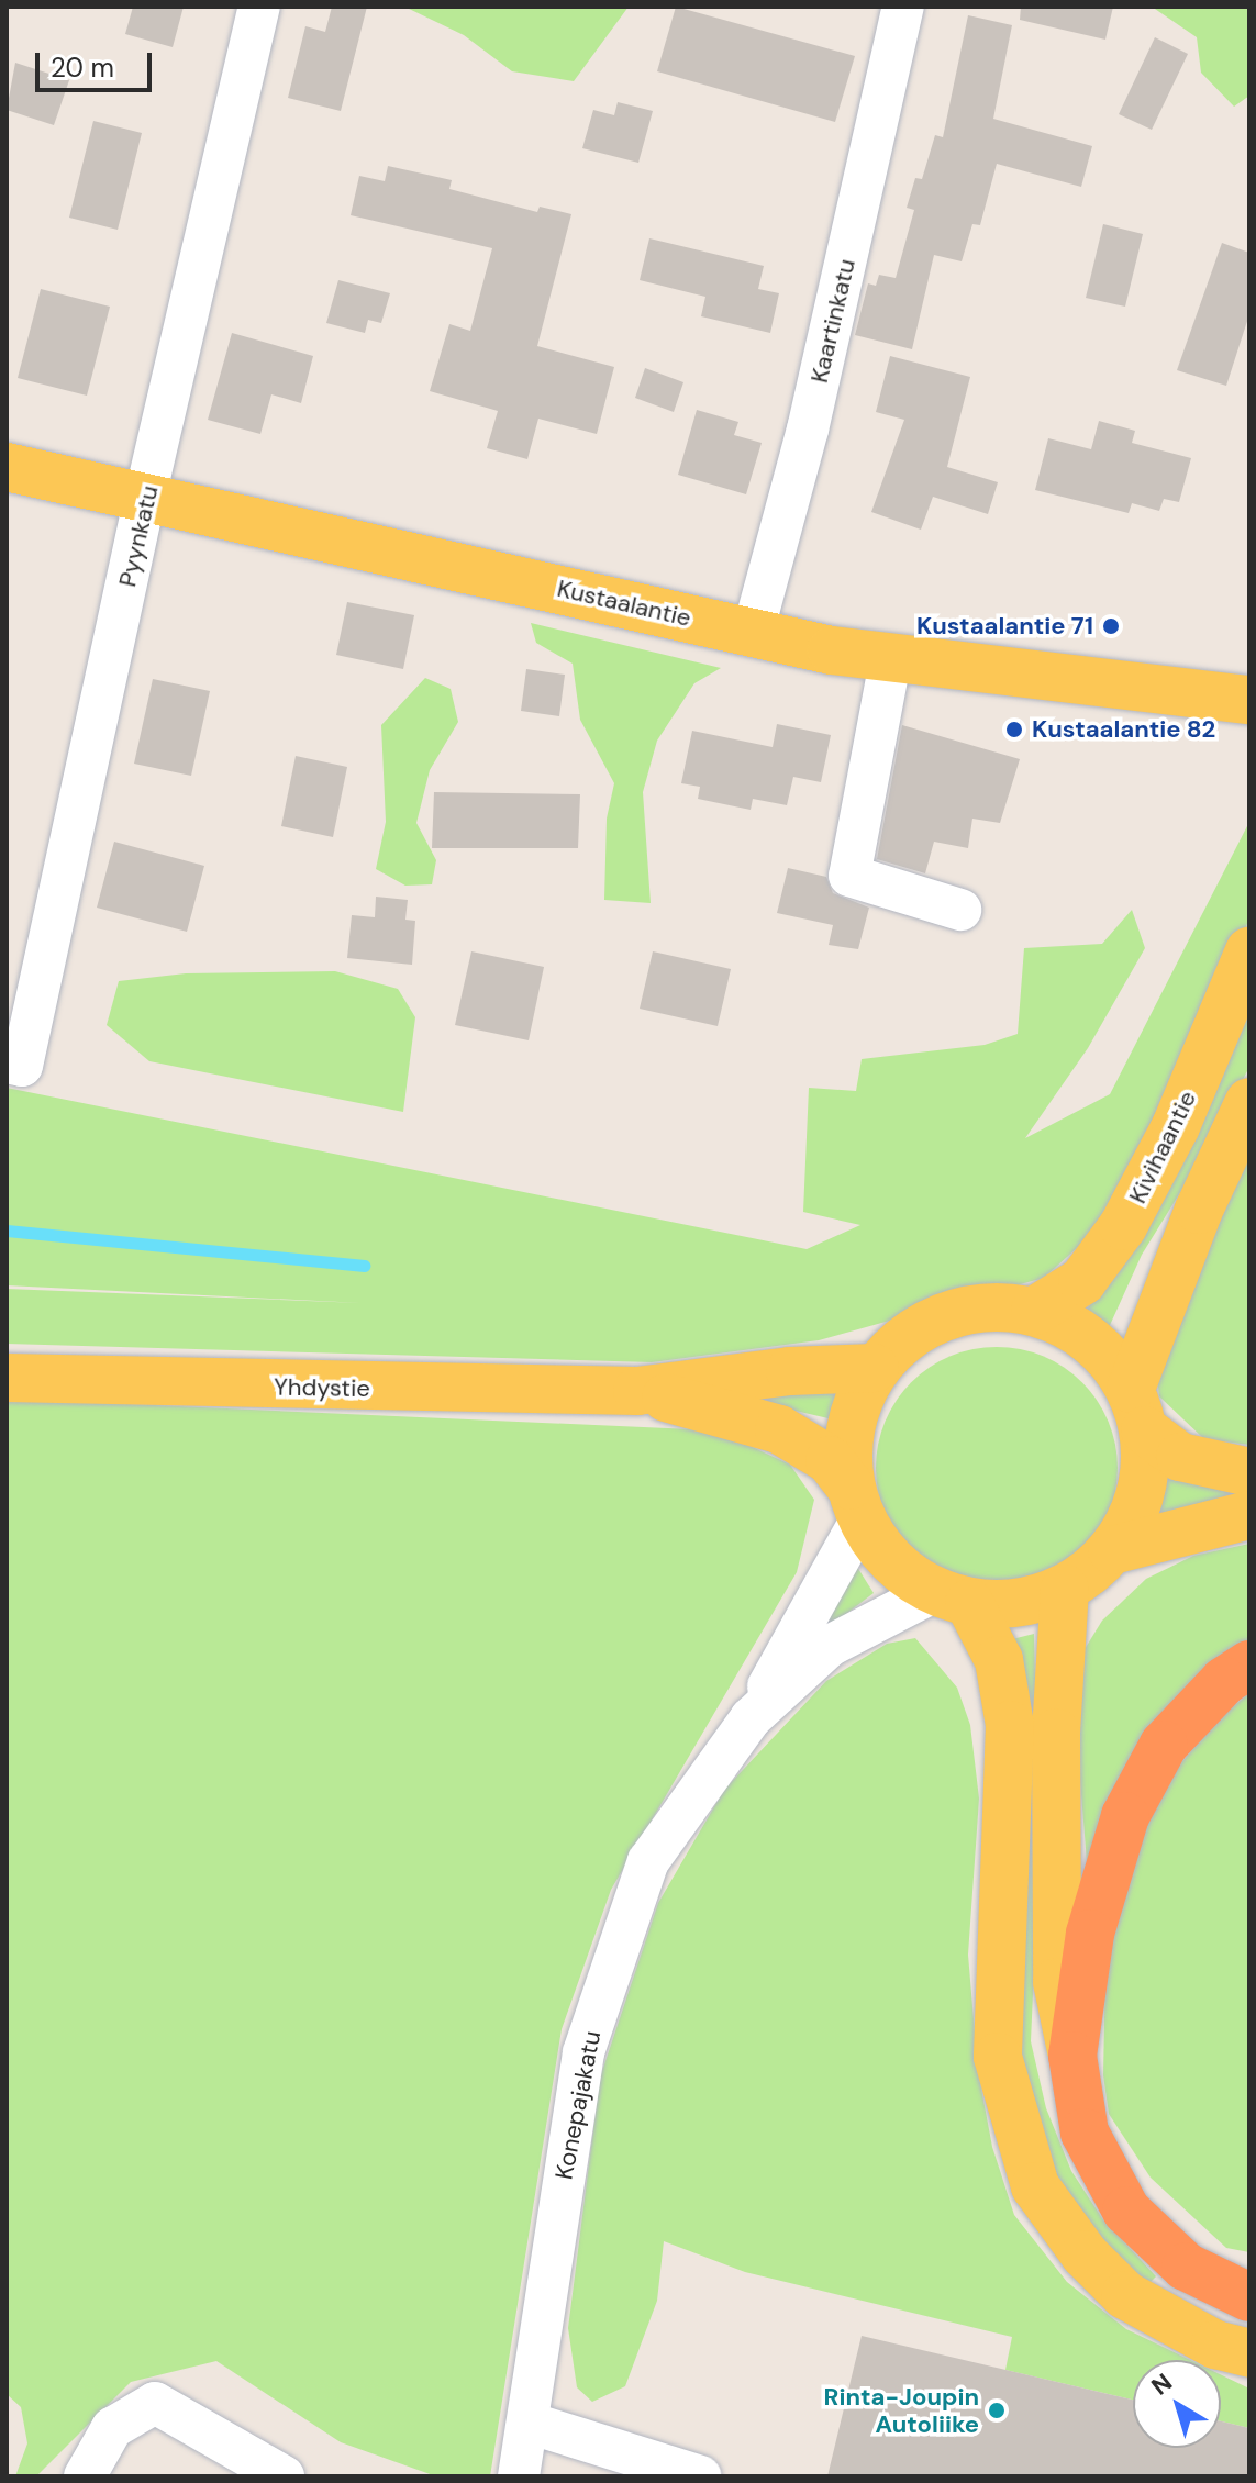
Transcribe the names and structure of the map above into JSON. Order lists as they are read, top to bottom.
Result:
{
  "streets": {
    "main road": ["Kustaalantie", "Kivihaantie", "Yhdystie"],
    "street": ["Kaartinkatu", "Pyynkatu", "Konepajakatu"]
  },
  "crossings": [
    ["Kaartinkatu", "Kustaalantie"],
    ["Pyynkatu", "Kustaalantie"],
    ["Kivihaantie", "Yhdystie"],
    ["Kivihaantie", "Konepajakatu"],
    ["Yhdystie", "Konepajakatu"]
  ],
  "places": ["Kustaalantie 71", "Kustaalantie 82", "Rinta-Joupin Autoliike"],
  "scale_bar": "20 m",
  "north": "top left"
}
